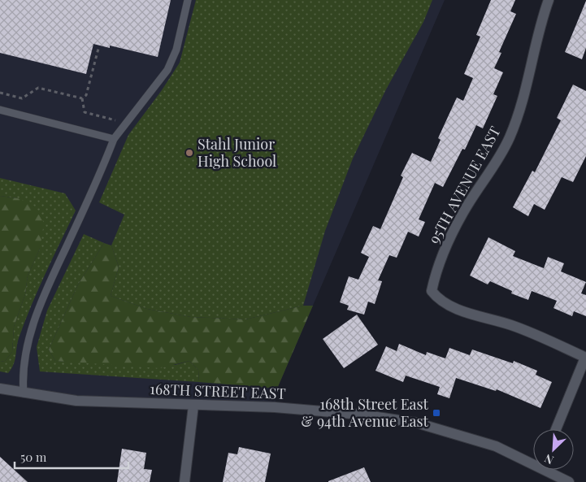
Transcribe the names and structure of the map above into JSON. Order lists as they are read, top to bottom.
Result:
{
  "streets": {
    "street": ["95TH AVENUE EAST", "168TH STREET EAST"]
  },
  "places": {
    "other": ["Stahl Junior High School"],
    "transit": ["168th Street East & 94th Avenue East"]
  },
  "scale_bar": "50 m",
  "north": "bottom left"
}
